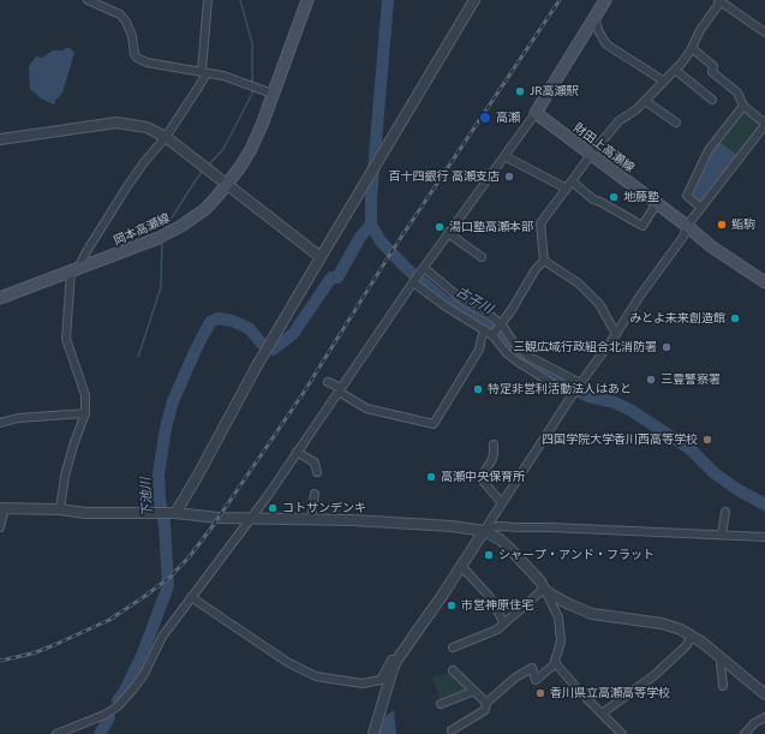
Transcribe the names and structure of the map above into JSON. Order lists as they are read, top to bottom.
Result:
{
  "streets": {
    "main road": ["財田上高瀬線", "岡本高瀬線"]
  },
  "water": ["古子川", "下池川"],
  "places": [
    "JR高瀬駅",
    "高瀬",
    "百十四銀行 高瀬支店",
    "地藤塾",
    "鮨駒",
    "湯口塾高瀬本部",
    "みとよ未来創造館",
    "三観広域行政組合北消防署",
    "三豊警察署",
    "特定非営利活動法人はあと",
    "四国学院大学香川西高等学校",
    "高瀬中央保育所",
    "コトサンデンキ",
    "シャープ・アンド・フラット",
    "市営神原住宅",
    "香川県立高瀬高等学校"
  ]
}
